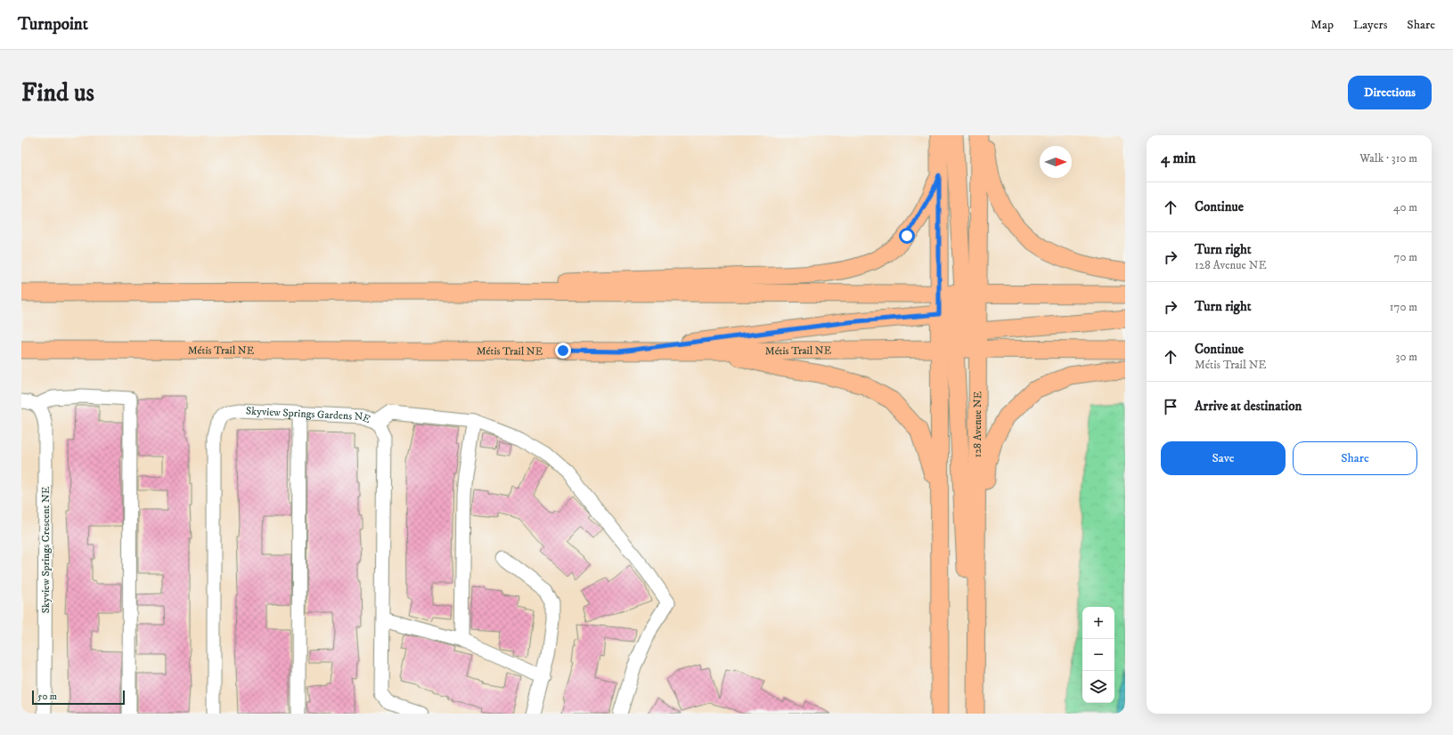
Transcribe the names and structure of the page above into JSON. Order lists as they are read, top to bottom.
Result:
{
  "streets": {
    "main road": ["Métis Trail NE", "128 Avenue NE"],
    "street": ["Skyview Springs Gardens NE", "Skyview Springs Crescent NE"]
  },
  "crossings": [
    ["Métis Trail NE", "128 Avenue NE"]
  ],
  "scale_bar": "50 m",
  "north": "right",
  "page": {
    "header": "Turnpoint",
    "nav": ["Map", "Layers", "Share"],
    "buttons": [
      "Directions",
      ["Save", "Share"]
    ],
    "title": "Find us",
    "heading": ["4 min", "Walk · 310 m"],
    "list": [
      ["Continue", "40 m"],
      ["Turn right", "128 Avenue NE", "70 m"],
      ["Turn right", "170 m"],
      ["Continue", "Métis Trail NE", "30 m"],
      "Arrive at destination"
    ],
    "map_buttons": ["+", "−"],
    "scale": "50 m"
  }
}
